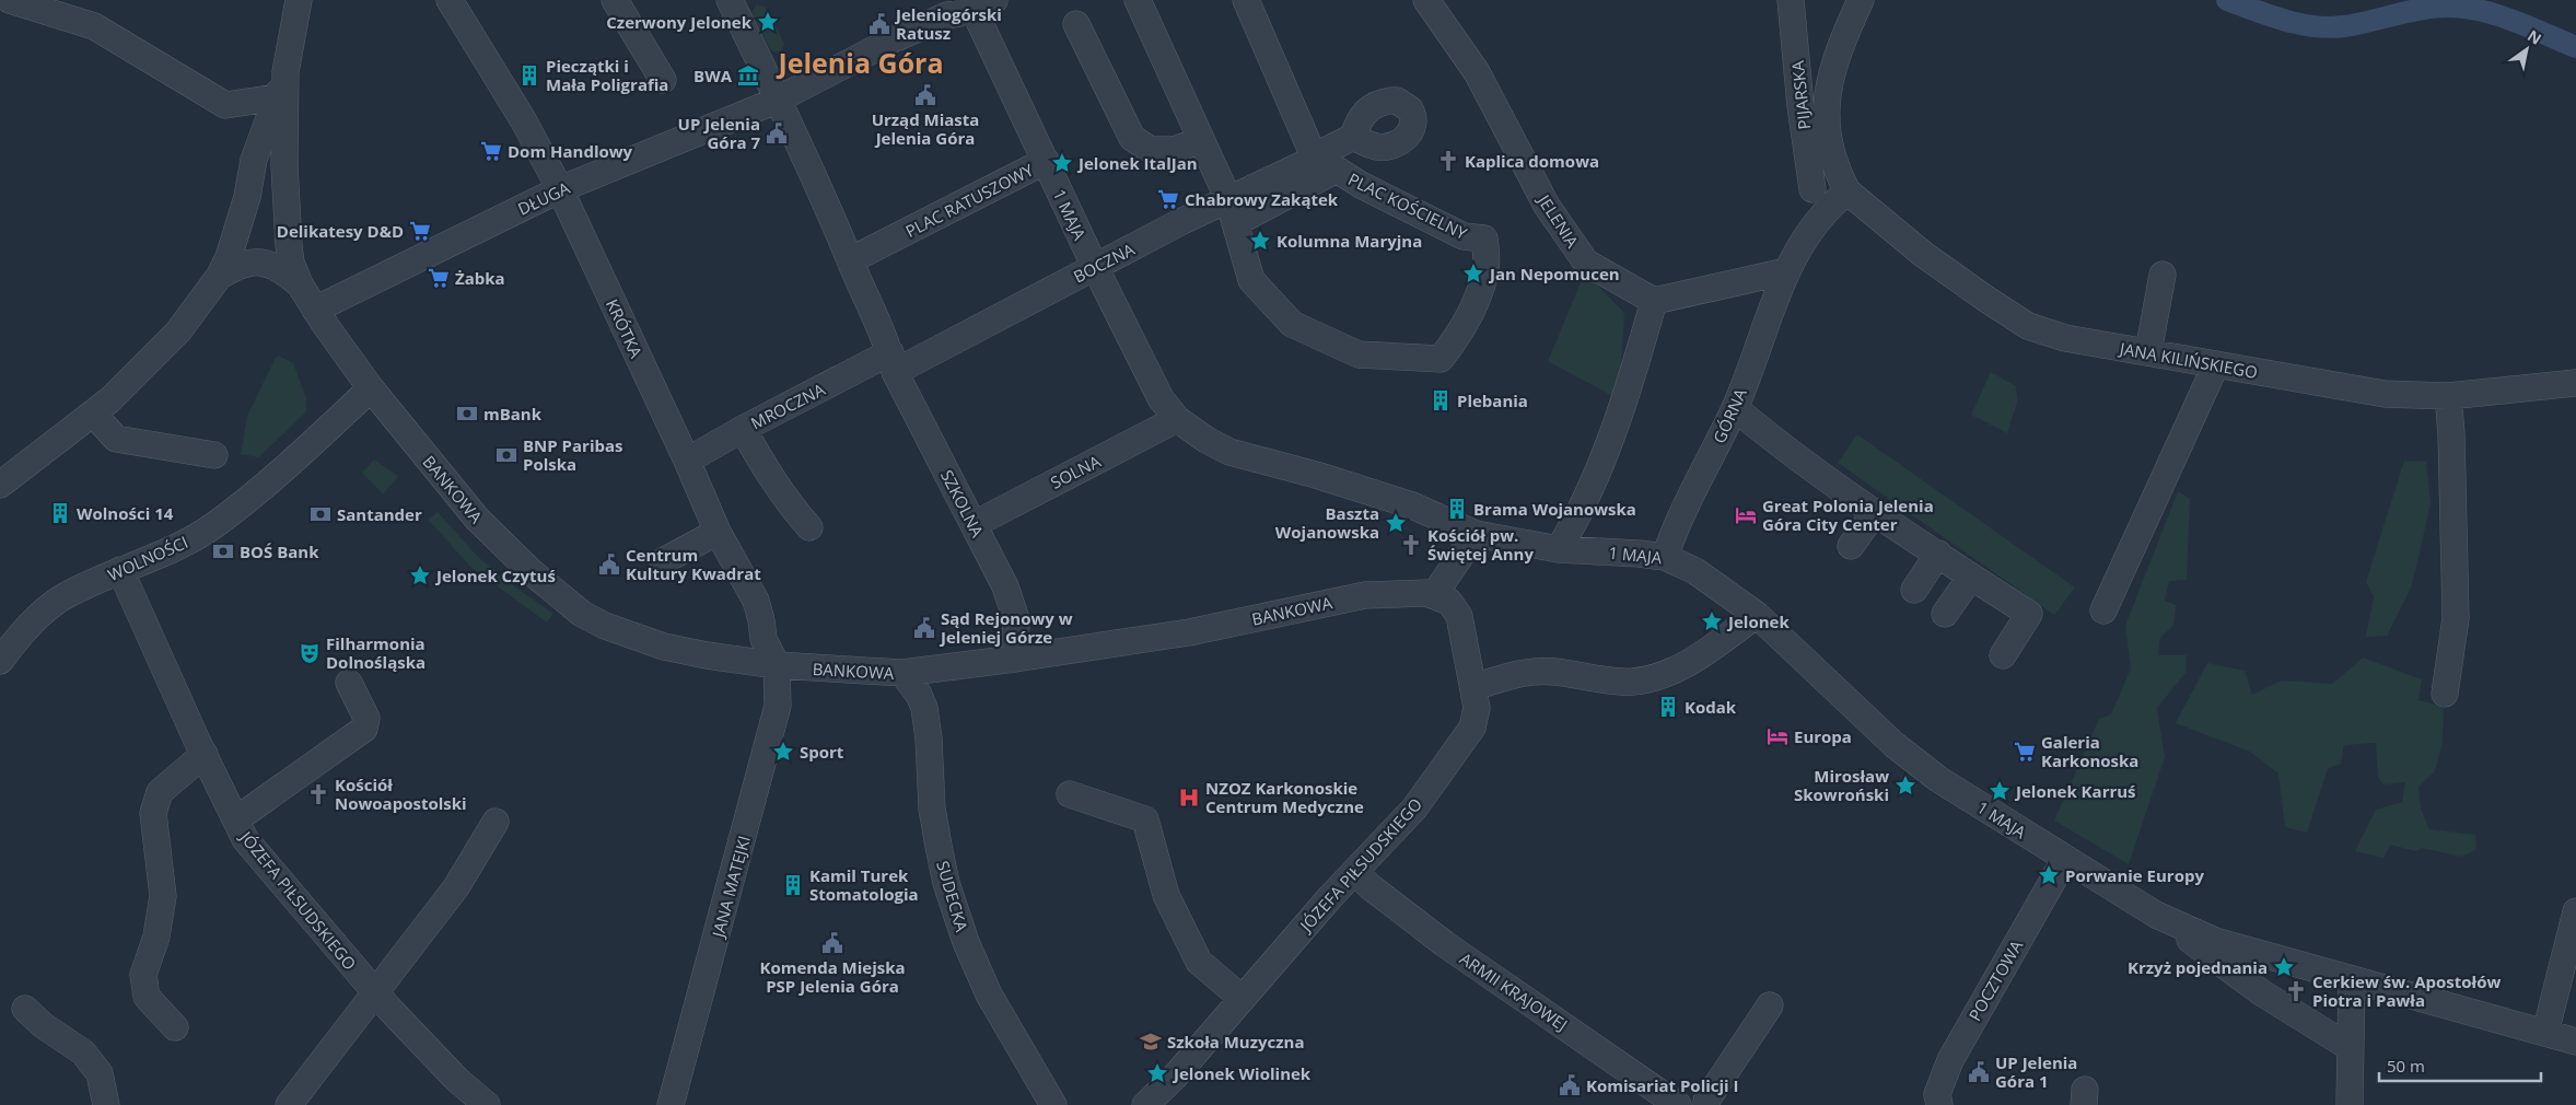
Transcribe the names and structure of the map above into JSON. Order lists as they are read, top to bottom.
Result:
{
  "streets": {
    "street": [
      "PIJARSKA",
      "DŁUGA",
      "PLAC RATUSZOWY",
      "PLAC KOŚCIELNY",
      "1 MAJA",
      "JELENIA",
      "BOCZNA",
      "KRÓTKA",
      "JANA KILIŃSKIEGO",
      "MROCZNA",
      "GÓRNA",
      "SOLNA",
      "BANKOWA",
      "SZKOLNA",
      "WOLNOŚCI",
      "JÓZEFA PIŁSUDSKIEGO",
      "JANA MATEJKI",
      "SUDECKA",
      "POCZTOWA",
      "ARMII KRAJOWEJ"
    ]
  },
  "crossings": [
    ["DŁUGA", "KRÓTKA"],
    ["DŁUGA", "BANKOWA"],
    ["PLAC RATUSZOWY", "1 MAJA"],
    ["PLAC KOŚCIELNY", "BOCZNA"],
    ["1 MAJA", "BOCZNA"],
    ["1 MAJA", "GÓRNA"],
    ["1 MAJA", "SOLNA"],
    ["1 MAJA", "POCZTOWA"],
    ["BOCZNA", "MROCZNA"],
    ["BOCZNA", "SZKOLNA"],
    ["KRÓTKA", "MROCZNA"],
    ["KRÓTKA", "BANKOWA"],
    ["KRÓTKA", "JANA MATEJKI"],
    ["MROCZNA", "SZKOLNA"],
    ["SOLNA", "SZKOLNA"],
    ["BANKOWA", "SZKOLNA"],
    ["BANKOWA", "WOLNOŚCI"],
    ["BANKOWA", "JÓZEFA PIŁSUDSKIEGO"],
    ["BANKOWA", "JANA MATEJKI"],
    ["BANKOWA", "SUDECKA"],
    ["WOLNOŚCI", "JÓZEFA PIŁSUDSKIEGO"],
    ["JÓZEFA PIŁSUDSKIEGO", "ARMII KRAJOWEJ"]
  ],
  "districts": ["Jelenia Góra"],
  "places": {
    "place": [
      "Czerwony Jelonek",
      "Jelonek ItalJan",
      "Kolumna Maryjna",
      "Jan Nepomucen",
      "Baszta Wojanowska",
      "Jelonek Czytuś",
      "Jelonek",
      "Sport",
      "Mirosław Skowroński",
      "Jelonek Karruś",
      "Porwanie Europy",
      "Krzyż pojednania",
      "Jelonek Wiolinek"
    ],
    "public building": [
      "Jeleniogórski Ratusz",
      "Urząd Miasta Jelenia Góra",
      "UP Jelenia Góra 7",
      "Centrum Kultury Kwadrat",
      "Sąd Rejonowy w Jeleniej Górze",
      "Komenda Miejska PSP Jelenia Góra",
      "UP Jelenia Góra 1",
      "Komisariat Policji I"
    ],
    "building": [
      "Pieczątki i Mała Poligrafia",
      "Plebania",
      "Brama Wojanowska",
      "Wolności 14",
      "Kodak",
      "Kamil Turek Stomatologia"
    ],
    "museum": ["BWA"],
    "supermarket": [
      "Dom Handlowy",
      "Chabrowy Zakątek",
      "Delikatesy D&D",
      "Żabka",
      "Galeria Karkonoska"
    ],
    "church": [
      "Kaplica domowa",
      "Kościół pw. Świętej Anny",
      "Kościół Nowoapostolski",
      "Cerkiew św. Apostołów Piotra i Pawła"
    ],
    "bank": [
      "mBank",
      "BNP Paribas Polska",
      "Santander",
      "BOŚ Bank"
    ],
    "hotel": ["Great Polonia Jelenia Góra City Center", "Europa"],
    "theatre": ["Filharmonia Dolnośląska"],
    "hospital": ["NZOZ Karkonoskie Centrum Medyczne"],
    "school or university": ["Szkoła Muzyczna"]
  },
  "scale_bar": "50 m",
  "north": "top right"
}
